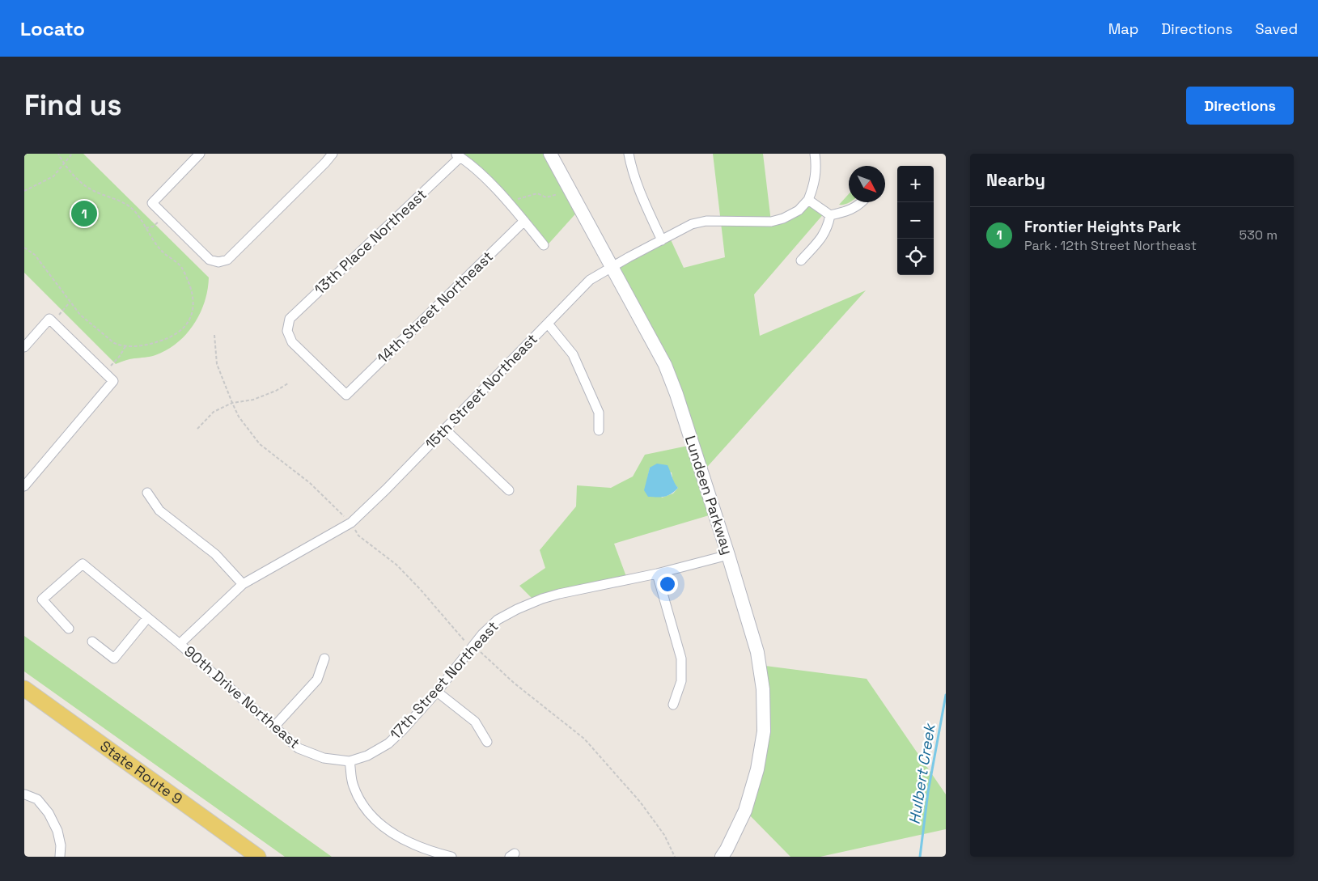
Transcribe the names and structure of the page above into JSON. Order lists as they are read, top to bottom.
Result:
{
  "streets": {
    "main road": ["Lundeen Parkway", "State Route 9"],
    "street": [
      "13th Place Northeast",
      "14th Street Northeast",
      "15th Street Northeast",
      "17th Street Northeast",
      "90th Drive Northeast"
    ]
  },
  "crossings": [
    ["13th Place Northeast", "14th Street Northeast"],
    ["15th Street Northeast", "Lundeen Parkway"],
    ["15th Street Northeast", "90th Drive Northeast"],
    ["Lundeen Parkway", "17th Street Northeast"],
    ["17th Street Northeast", "90th Drive Northeast"]
  ],
  "water": ["Hulbert Creek"],
  "north": "bottom right",
  "page": {
    "header": "Locato",
    "nav": ["Map", "Directions", "Saved"],
    "buttons": "Directions",
    "title": "Find us",
    "heading": "Nearby",
    "map_buttons": ["+", "−"],
    "pins": "1",
    "list": [
      {
        "mark": "1",
        "name": "Frontier Heights Park",
        "note": "Park · 12th Street Northeast",
        "value": "530 m"
      }
    ]
  }
}
